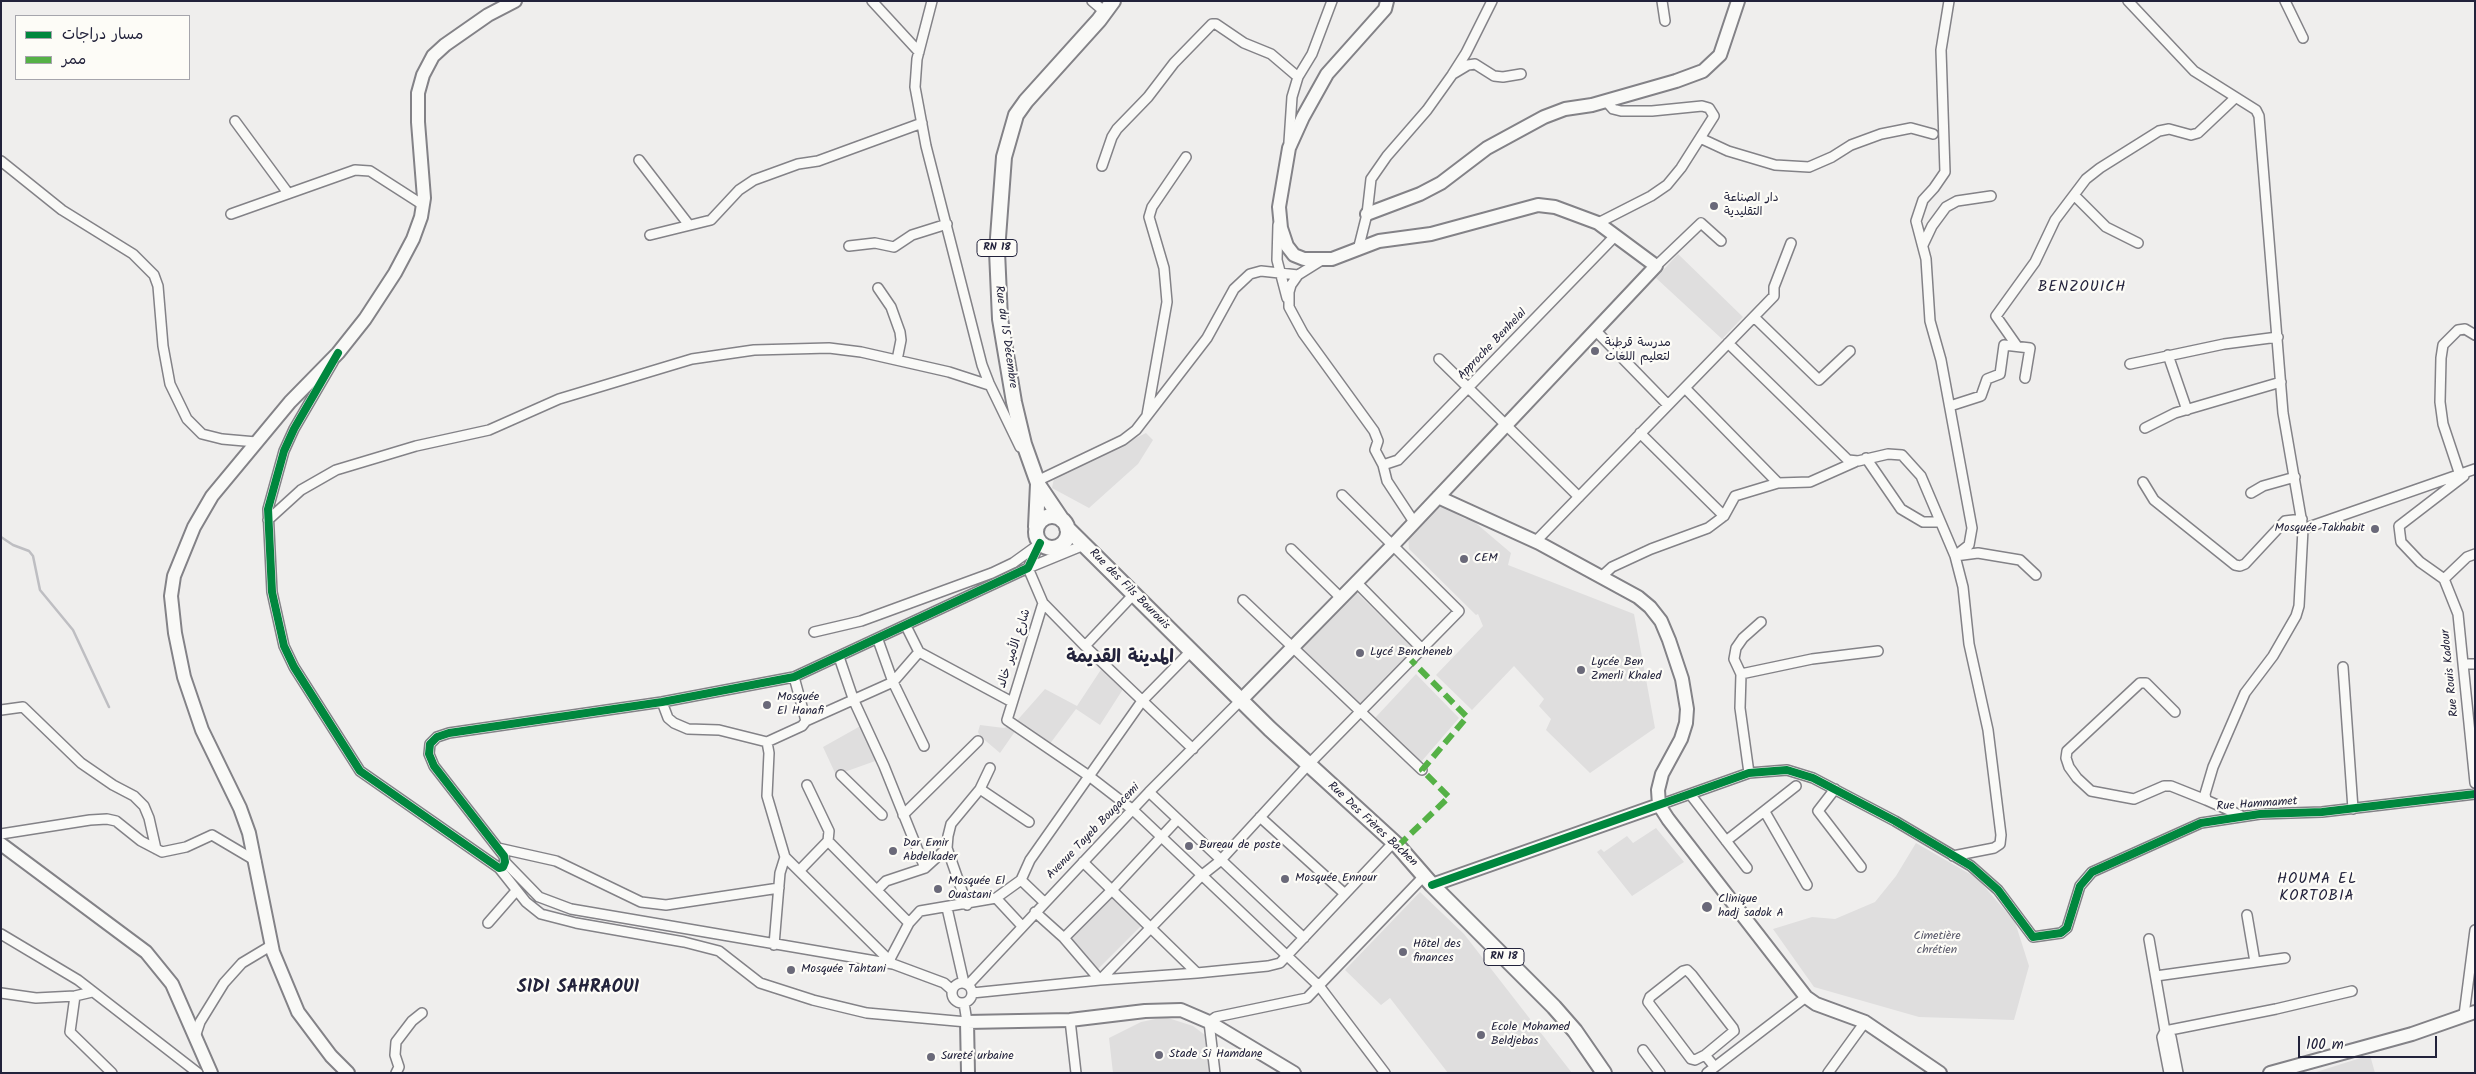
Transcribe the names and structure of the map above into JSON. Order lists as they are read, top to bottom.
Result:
{
  "streets": {
    "main road": [
      "RN 18",
      "Rue du 15 Décembre",
      "Rue des Fils Bourouis",
      "Rue Des Frères Bachen"
    ],
    "street": [
      "Approche Benhelal",
      "شارع الأمير خالد",
      "Rue Rouis Kadour",
      "Rue Hammamet",
      "Avenue Tayeb Bougacemi"
    ]
  },
  "crossings": [
    ["Rue du 15 Décembre", "Rue des Fils Bourouis"],
    ["Rue des Fils Bourouis", "Rue Des Frères Bachen"],
    ["Rue Des Frères Bachen", "Avenue Tayeb Bougacemi"]
  ],
  "districts": [
    "BENZOUICH",
    "المدينة القديمة",
    "HOUMA EL KORTOBIA",
    "SIDI SAHRAOUI"
  ],
  "parks": ["Cimetière chrétien"],
  "places": [
    "دار الصناعة التقليدية",
    "مدرسة قرطبة لتعليم اللغات",
    "Mosquée Takhabit",
    "CEM",
    "Lycé Bencheneb",
    "Lycée Ben Zmerli Khaled",
    "Mosquée El Hanafi",
    "Bureau de poste",
    "Dar Emir Abdelkader",
    "Mosquée Ennour",
    "Mosquée El Ouastani",
    "Clinique hadj sadok A",
    "Hôtel des finances",
    "Mosquée Tahtani",
    "Ecole Mohamed Beldjebas",
    "Stade Si Hamdane",
    "Sureté urbaine"
  ],
  "legend": ["مسار دراجات", "ممر"],
  "scale_bar": "100 m"
}
